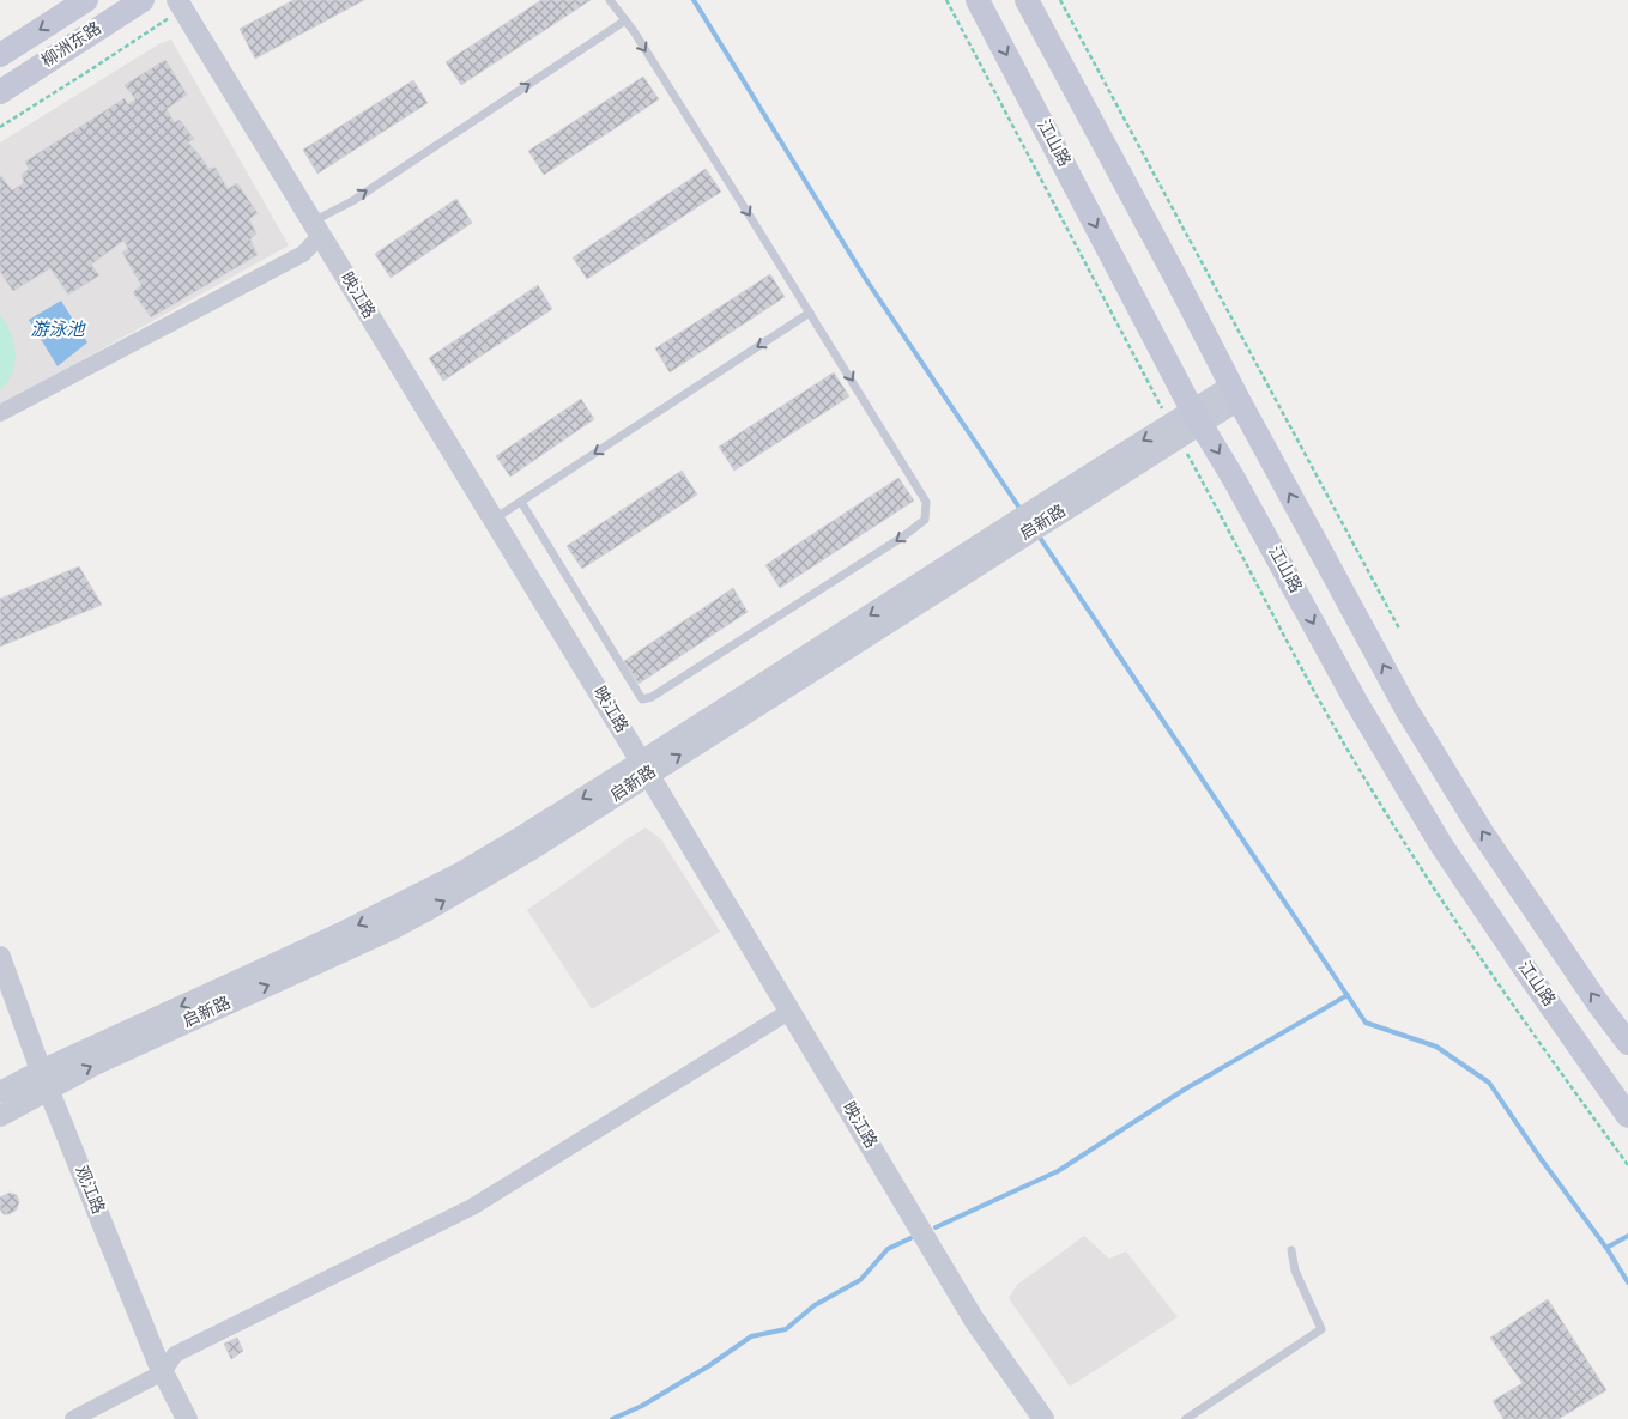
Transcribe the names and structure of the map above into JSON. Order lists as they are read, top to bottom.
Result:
{
  "streets": {
    "main road": ["柳洲东路", "江山路"],
    "street": ["映江路", "启新路", "观江路"]
  },
  "crossings": [
    ["江山路", "启新路"],
    ["映江路", "启新路"],
    ["启新路", "观江路"]
  ],
  "water": ["游泳池"]
}
